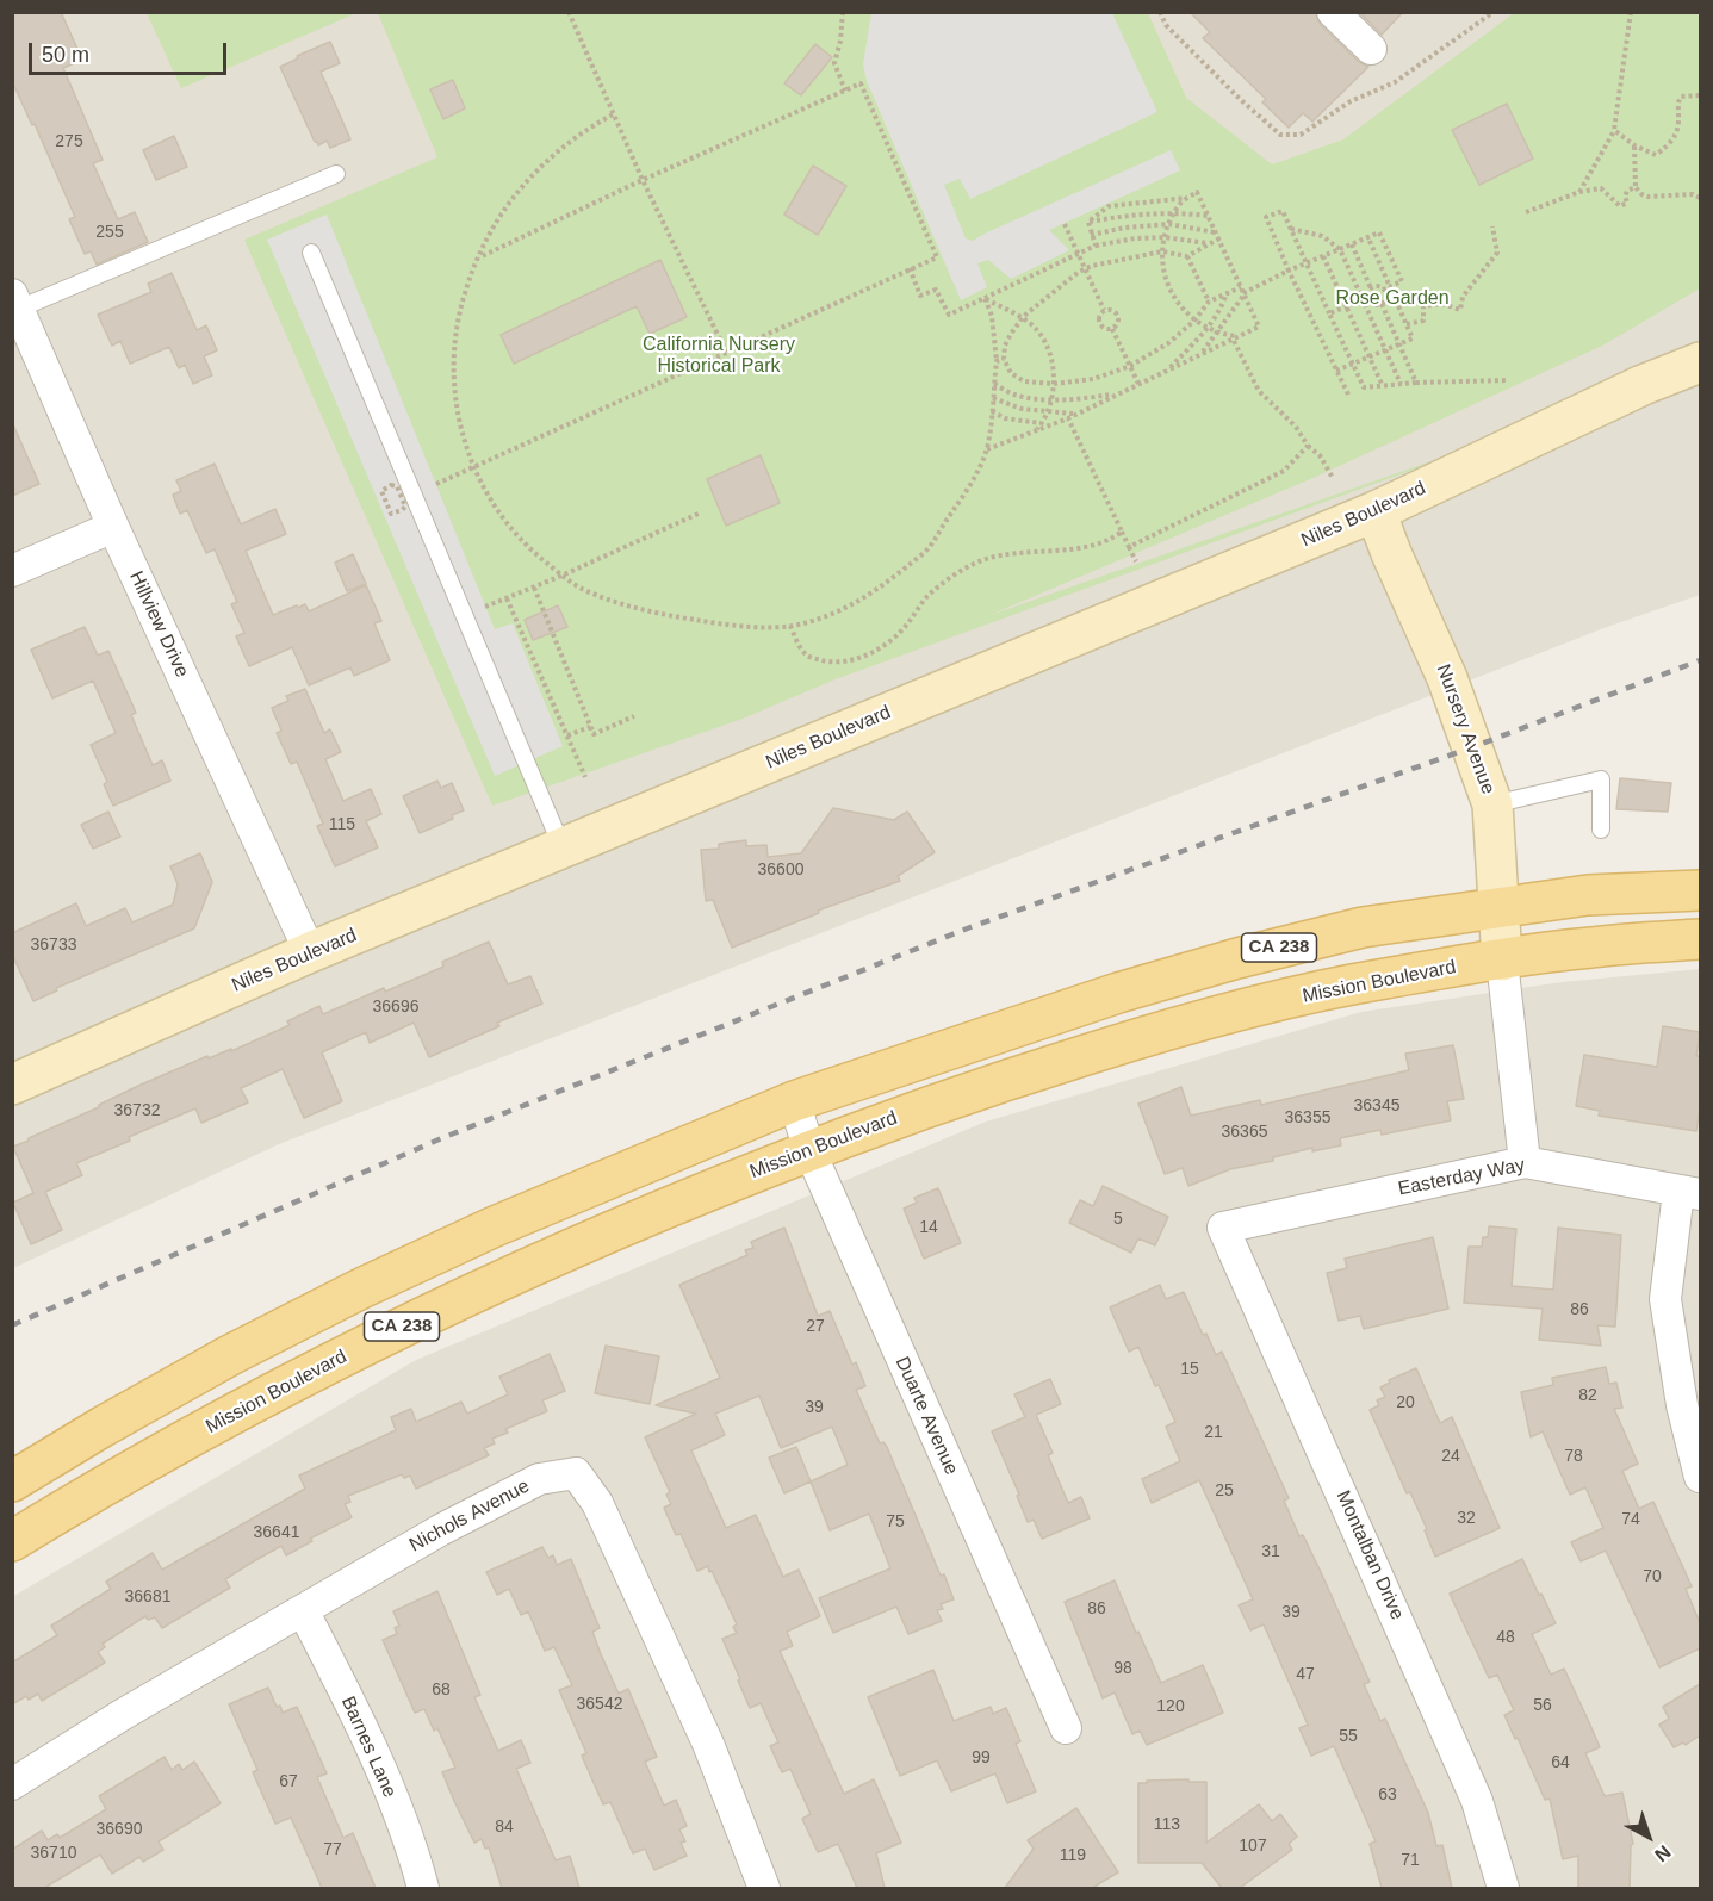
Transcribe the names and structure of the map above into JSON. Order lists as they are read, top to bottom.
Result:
{
  "streets": {
    "main road": [
      "Niles Boulevard",
      "Nursery Avenue",
      "CA 238",
      "Mission Boulevard"
    ],
    "street": [
      "Hillview Drive",
      "Easterday Way",
      "Duarte Avenue",
      "Nichols Avenue",
      "Montalban Drive",
      "Barnes Lane"
    ]
  },
  "crossings": [
    ["Niles Boulevard", "Hillview Drive"],
    ["Niles Boulevard", "Nursery Avenue"],
    ["Nursery Avenue", "CA 238"],
    ["Nursery Avenue", "Mission Boulevard"],
    ["CA 238", "Duarte Avenue"],
    ["Mission Boulevard", "Duarte Avenue"],
    ["Easterday Way", "Montalban Drive"],
    ["Nichols Avenue", "Barnes Lane"]
  ],
  "parks": ["Rose Garden", "California Nursery Historical Park"],
  "house_numbers": [
    "275",
    "255",
    "115",
    "36600",
    "36733",
    "36696",
    "36345",
    "36732",
    "36355",
    "36365",
    "5",
    "14",
    "86",
    "27",
    "15",
    "82",
    "20",
    "39",
    "21",
    "24",
    "78",
    "25",
    "32",
    "74",
    "75",
    "36641",
    "31",
    "70",
    "36681",
    "86",
    "39",
    "48",
    "98",
    "47",
    "68",
    "36542",
    "56",
    "120",
    "55",
    "99",
    "64",
    "67",
    "63",
    "113",
    "84",
    "36690",
    "107",
    "77",
    "36710",
    "119",
    "71"
  ],
  "scale_bar": "50 m",
  "north": "bottom right"
}
